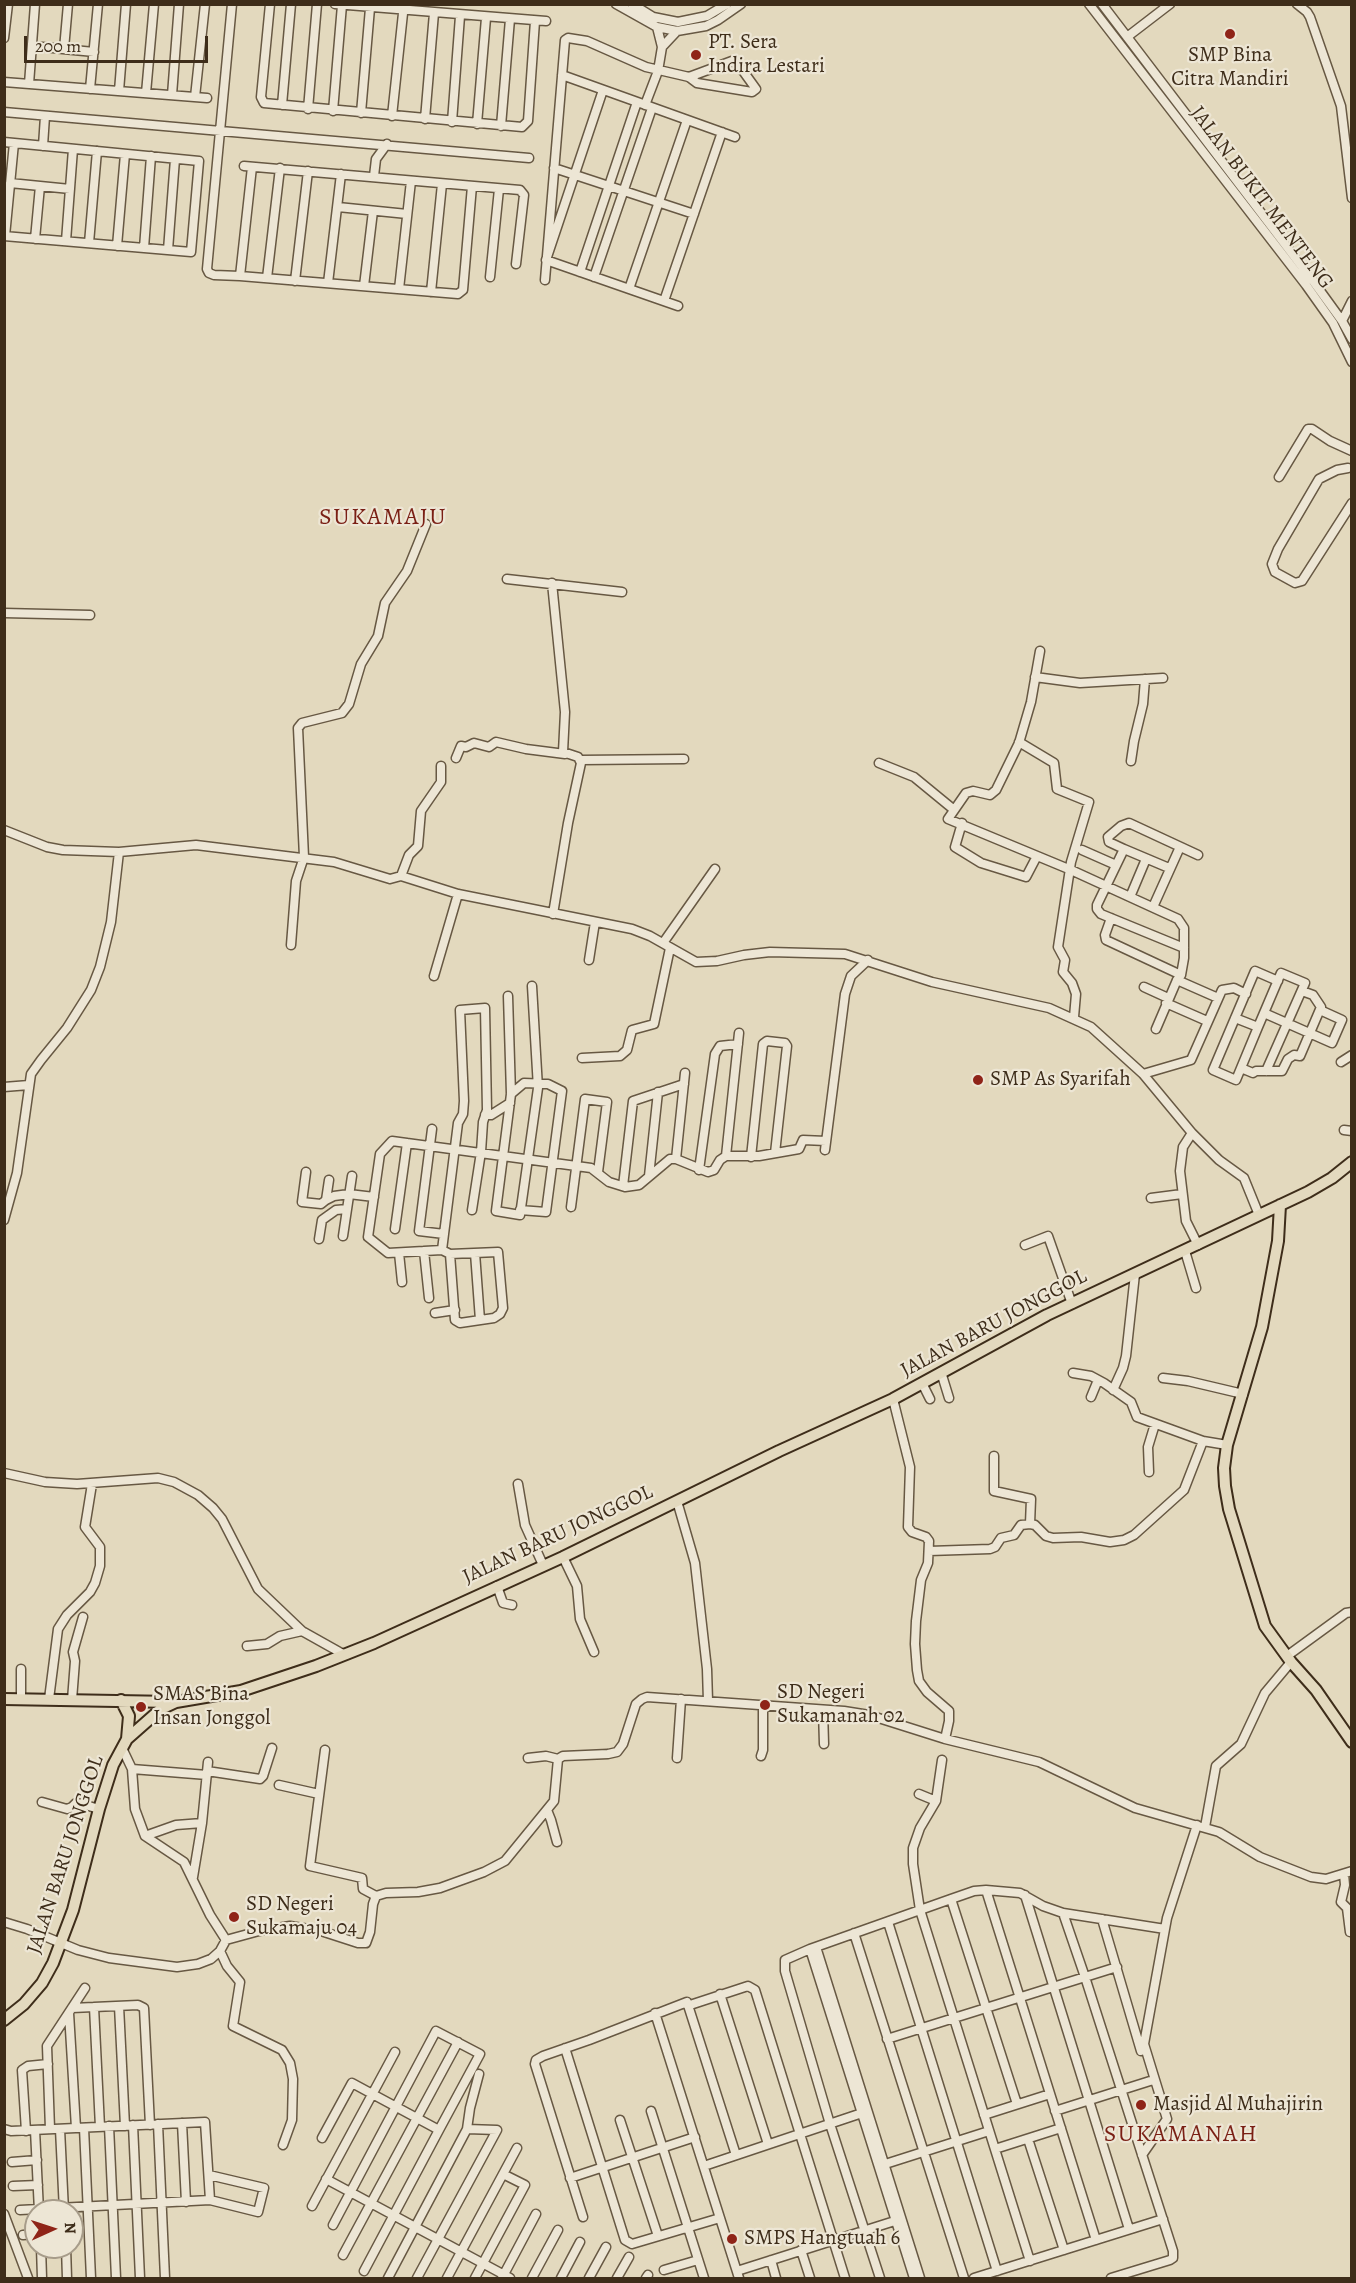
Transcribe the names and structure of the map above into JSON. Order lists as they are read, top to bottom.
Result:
{
  "streets": {
    "main road": ["JALAN BARU JONGGOL"],
    "street": ["JALAN BUKIT MENTENG"]
  },
  "districts": ["SUKAMAJU", "SUKAMANAH"],
  "places": [
    "SMP Bina Citra Mandiri",
    "PT. Sera Indira Lestari",
    "SMP As Syarifah",
    "SD Negeri Sukamanah 02",
    "SMAS Bina Insan Jonggol",
    "SD Negeri Sukamaju 04",
    "Masjid Al Muhajirin",
    "SMPS Hangtuah 6"
  ],
  "scale_bar": "200 m",
  "north": "right"
}
